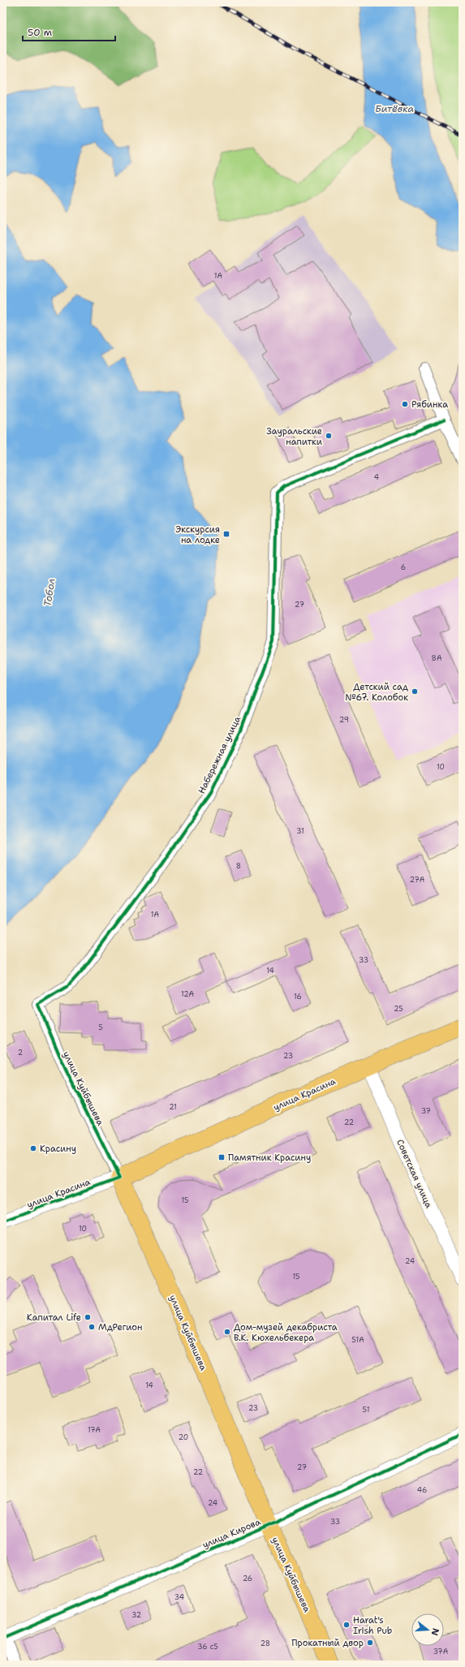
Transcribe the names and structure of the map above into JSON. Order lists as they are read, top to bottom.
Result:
{
  "streets": {
    "main road": ["улица Куйбышева", "улица Красина"],
    "street": ["Набережная улица", "Советская улица", "улица Кирова"]
  },
  "crossings": [
    ["Набережная улица", "улица Куйбышева"],
    ["улица Куйбышева", "улица Красина"],
    ["улица Куйбышева", "улица Кирова"],
    ["улица Красина", "Советская улица"]
  ],
  "water": ["Битёвка", "Тобол"],
  "places": {
    "other": [
      "Рябинка",
      "Зауральские напитки",
      "Детский сад №67. Колобок",
      "Красину",
      "Капитал Life",
      "МдРегион",
      "Дом-музей декабриста В.К. Кюхельбекера",
      "Harat's Irish Pub",
      "Прокатный двор"
    ],
    "transit": ["Экскурсия на лодке", "Памятник Красину"]
  },
  "house_numbers": [
    "1А",
    "4",
    "6",
    "27",
    "8А",
    "29",
    "10",
    "31",
    "8",
    "27А",
    "1А",
    "33",
    "14",
    "12А",
    "16",
    "25",
    "5",
    "2",
    "23",
    "21",
    "37",
    "22",
    "15",
    "10",
    "24",
    "15",
    "51А",
    "14",
    "23",
    "51",
    "17А",
    "20",
    "27",
    "22",
    "46",
    "24",
    "33",
    "26",
    "34",
    "32",
    "28",
    "36 с5",
    "37А"
  ],
  "scale_bar": "50 m",
  "north": "right"
}
